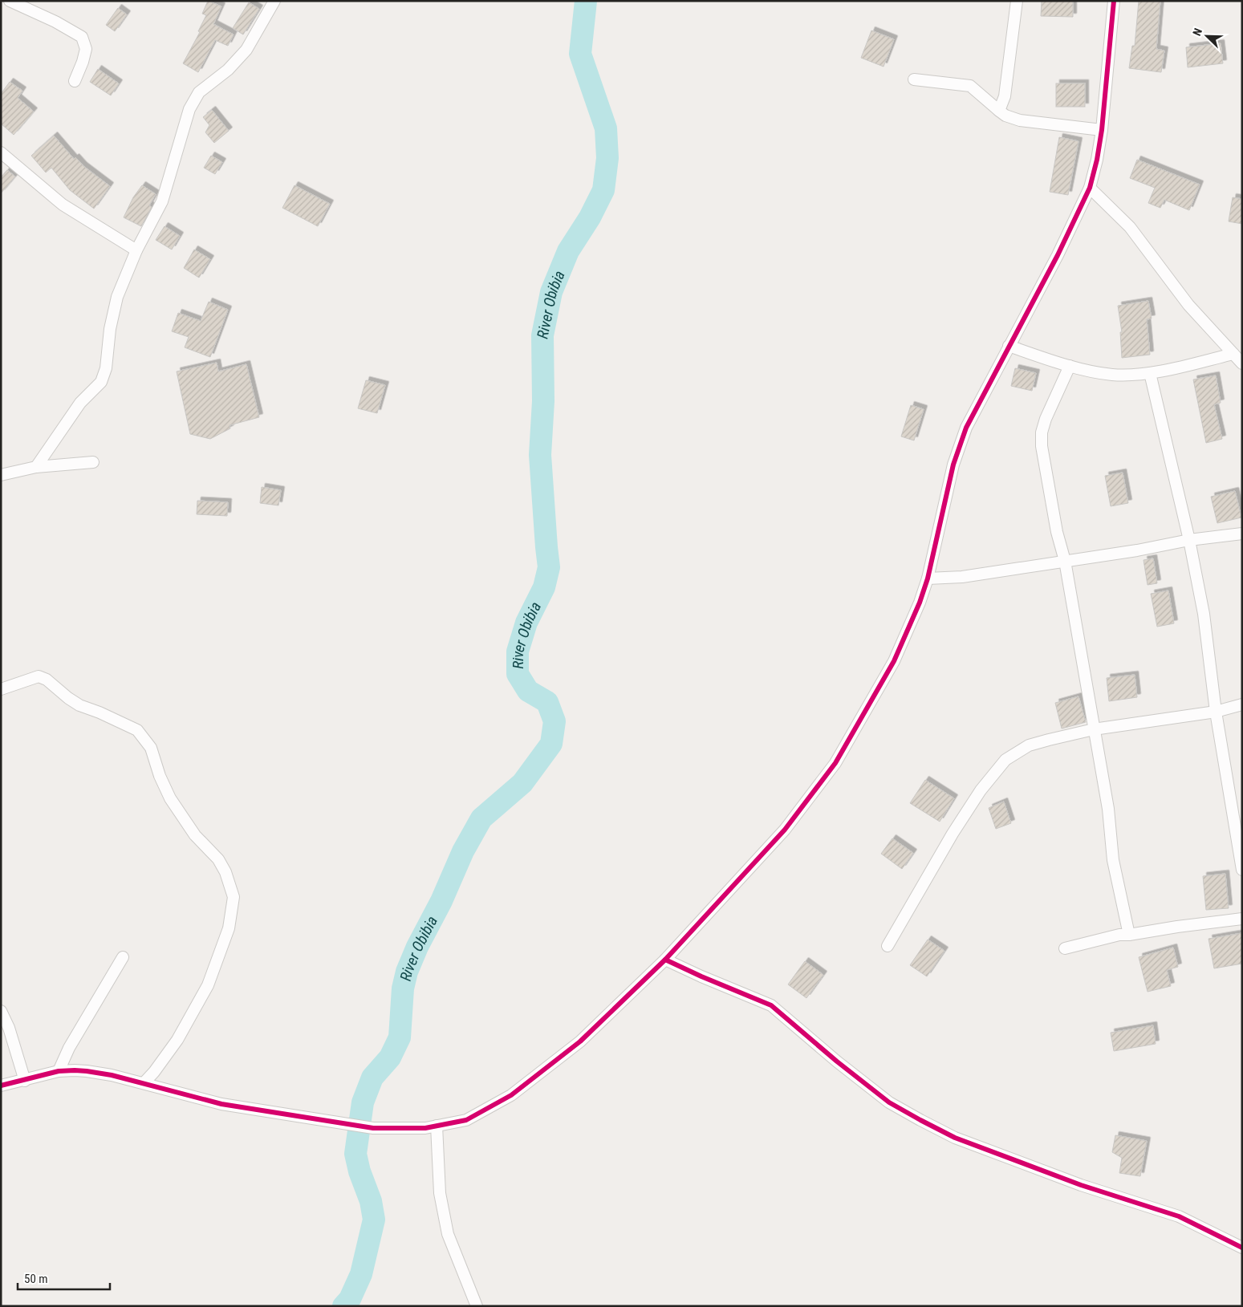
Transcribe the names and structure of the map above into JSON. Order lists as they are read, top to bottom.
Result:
{
  "water": ["River Obibia"],
  "scale_bar": "50 m",
  "north": "top left"
}
